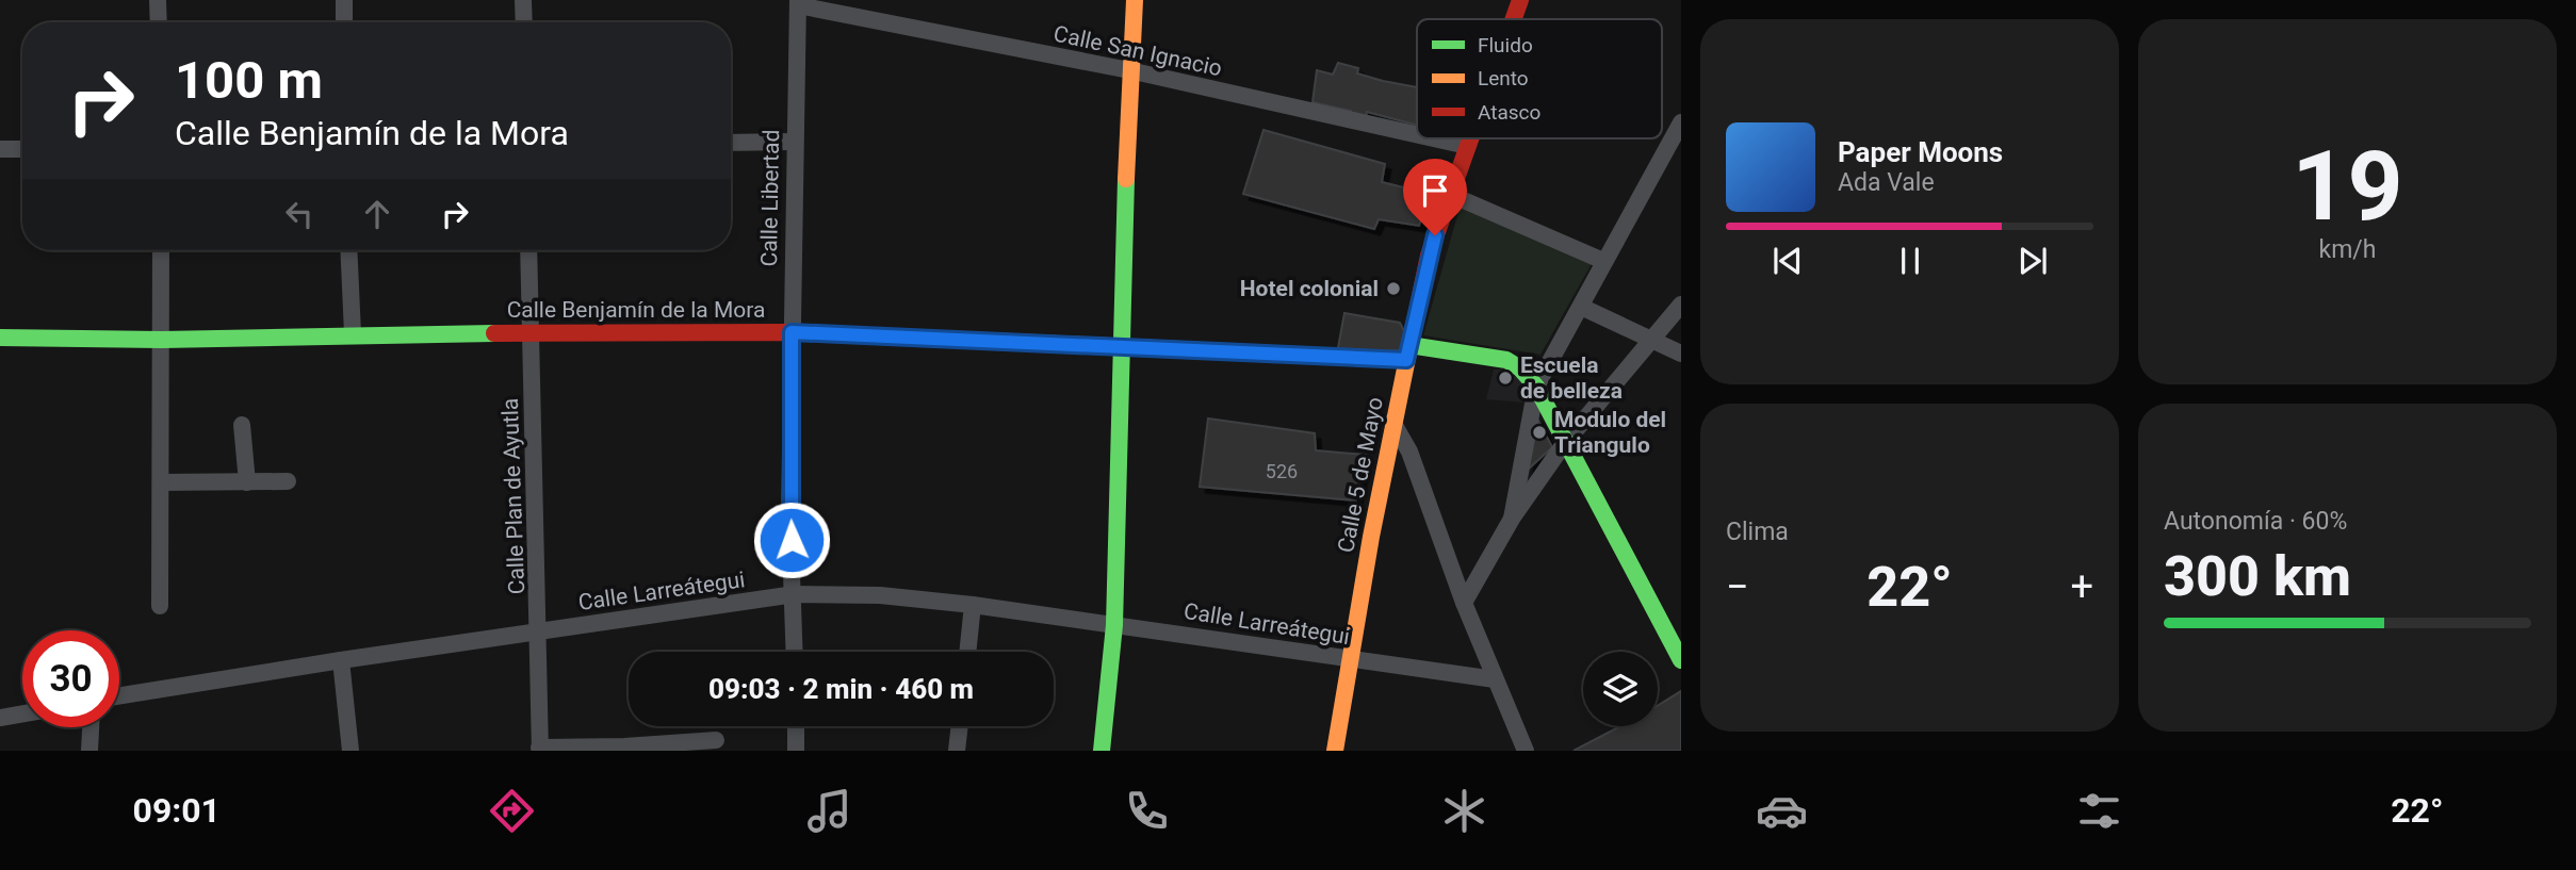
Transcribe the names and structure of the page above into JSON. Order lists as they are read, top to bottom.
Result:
{
  "streets": {
    "street": [
      "Calle San Ignacio",
      "Calle Libertad",
      "Calle Benjamín de la Mora",
      "Calle 5 de Mayo",
      "Calle Plan de Ayutla",
      "Calle Larreátegui"
    ]
  },
  "crossings": [
    ["Calle San Ignacio", "Calle Libertad"],
    ["Calle San Ignacio", "Calle 5 de Mayo"],
    ["Calle Libertad", "Calle Benjamín de la Mora"],
    ["Calle Libertad", "Calle Larreátegui"],
    ["Calle Benjamín de la Mora", "Calle 5 de Mayo"],
    ["Calle Benjamín de la Mora", "Calle Plan de Ayutla"],
    ["Calle 5 de Mayo", "Calle Larreátegui"],
    ["Calle Plan de Ayutla", "Calle Larreátegui"]
  ],
  "places": ["Hotel colonial", "Escuela de belleza", "Modulo del Triangulo"],
  "house_numbers": ["526"],
  "legend": ["Fluido", "Lento", "Atasco"],
  "page": {
    "tile": [
      ["19", "km/h"],
      "Clima",
      ["Autonomía · 60%", "300 km"]
    ],
    "turn": ["100 m", "Calle Benjamín de la Mora"],
    "song": ["Paper Moons", "Ada Vale"],
    "heat": ["−", "22°", "+"],
    "limit": "30",
    "trip": "09:03 · 2 min · 460 m",
    "tabs": ["09:01", "22°"]
  }
}
